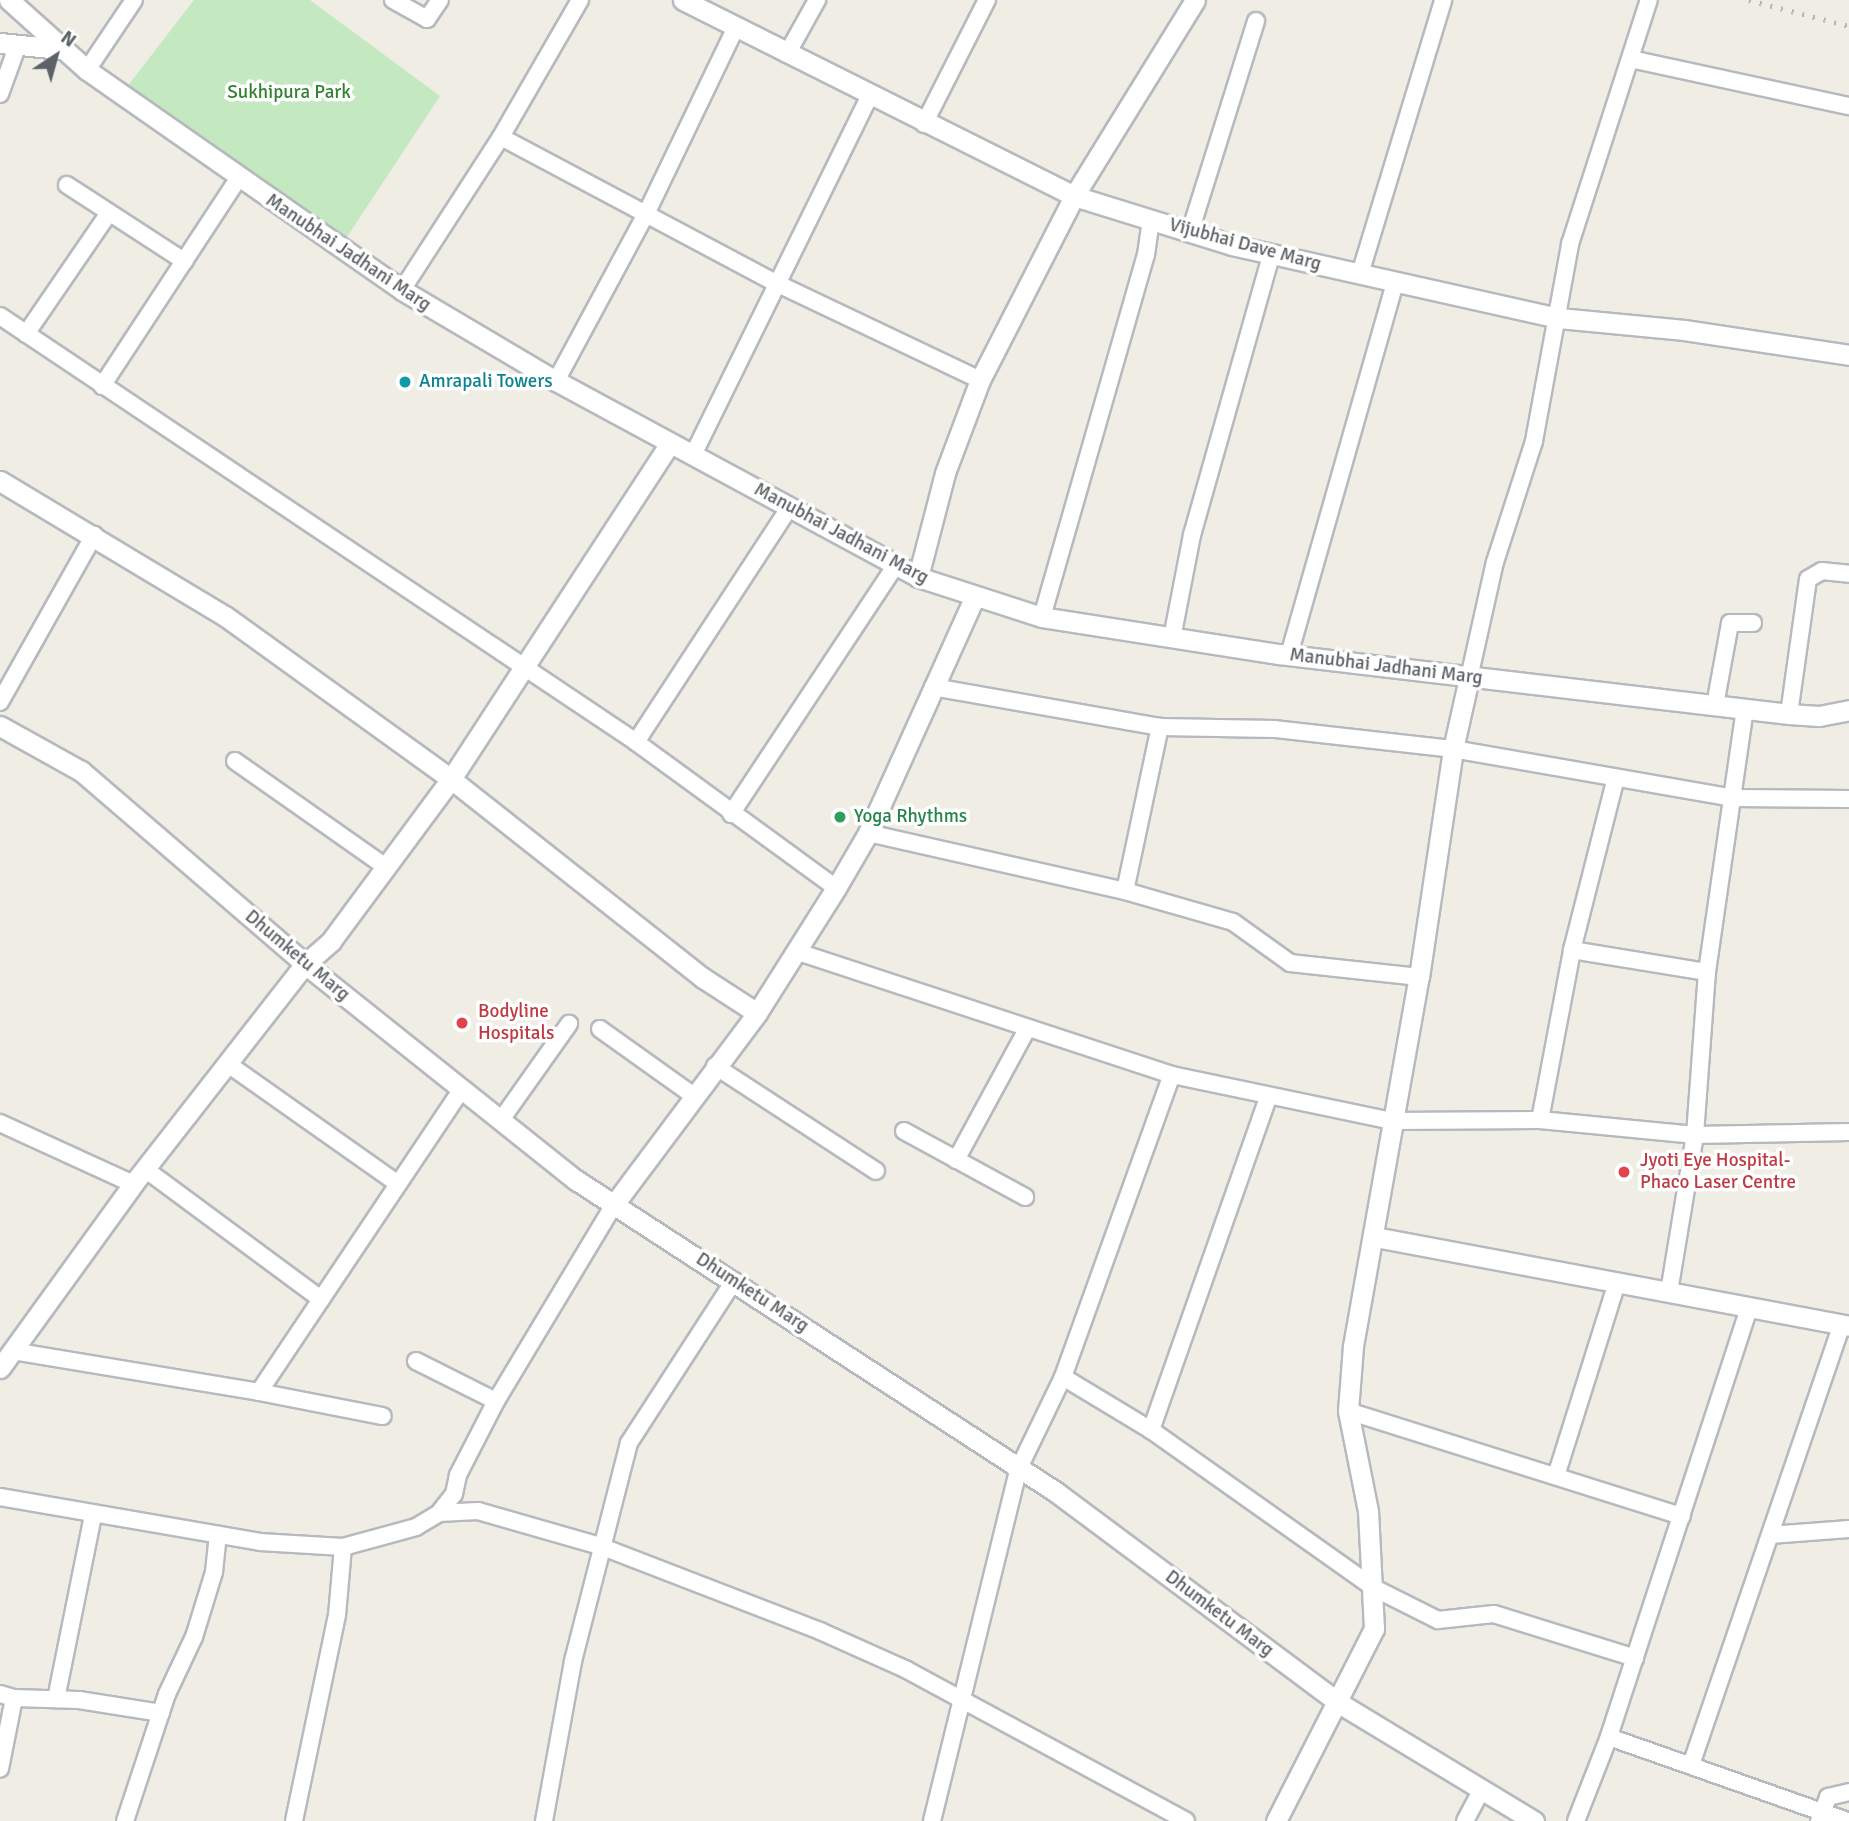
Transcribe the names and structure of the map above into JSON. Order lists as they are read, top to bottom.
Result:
{
  "streets": {
    "street": ["Vijubhai Dave Marg", "Manubhai Jadhani Marg", "Dhumketu Marg"]
  },
  "parks": ["Sukhipura Park"],
  "places": [
    "Amrapali Towers",
    "Yoga Rhythms",
    "Bodyline Hospitals",
    "Jyoti Eye Hospital- Phaco Laser Centre"
  ],
  "north": "top right"
}
